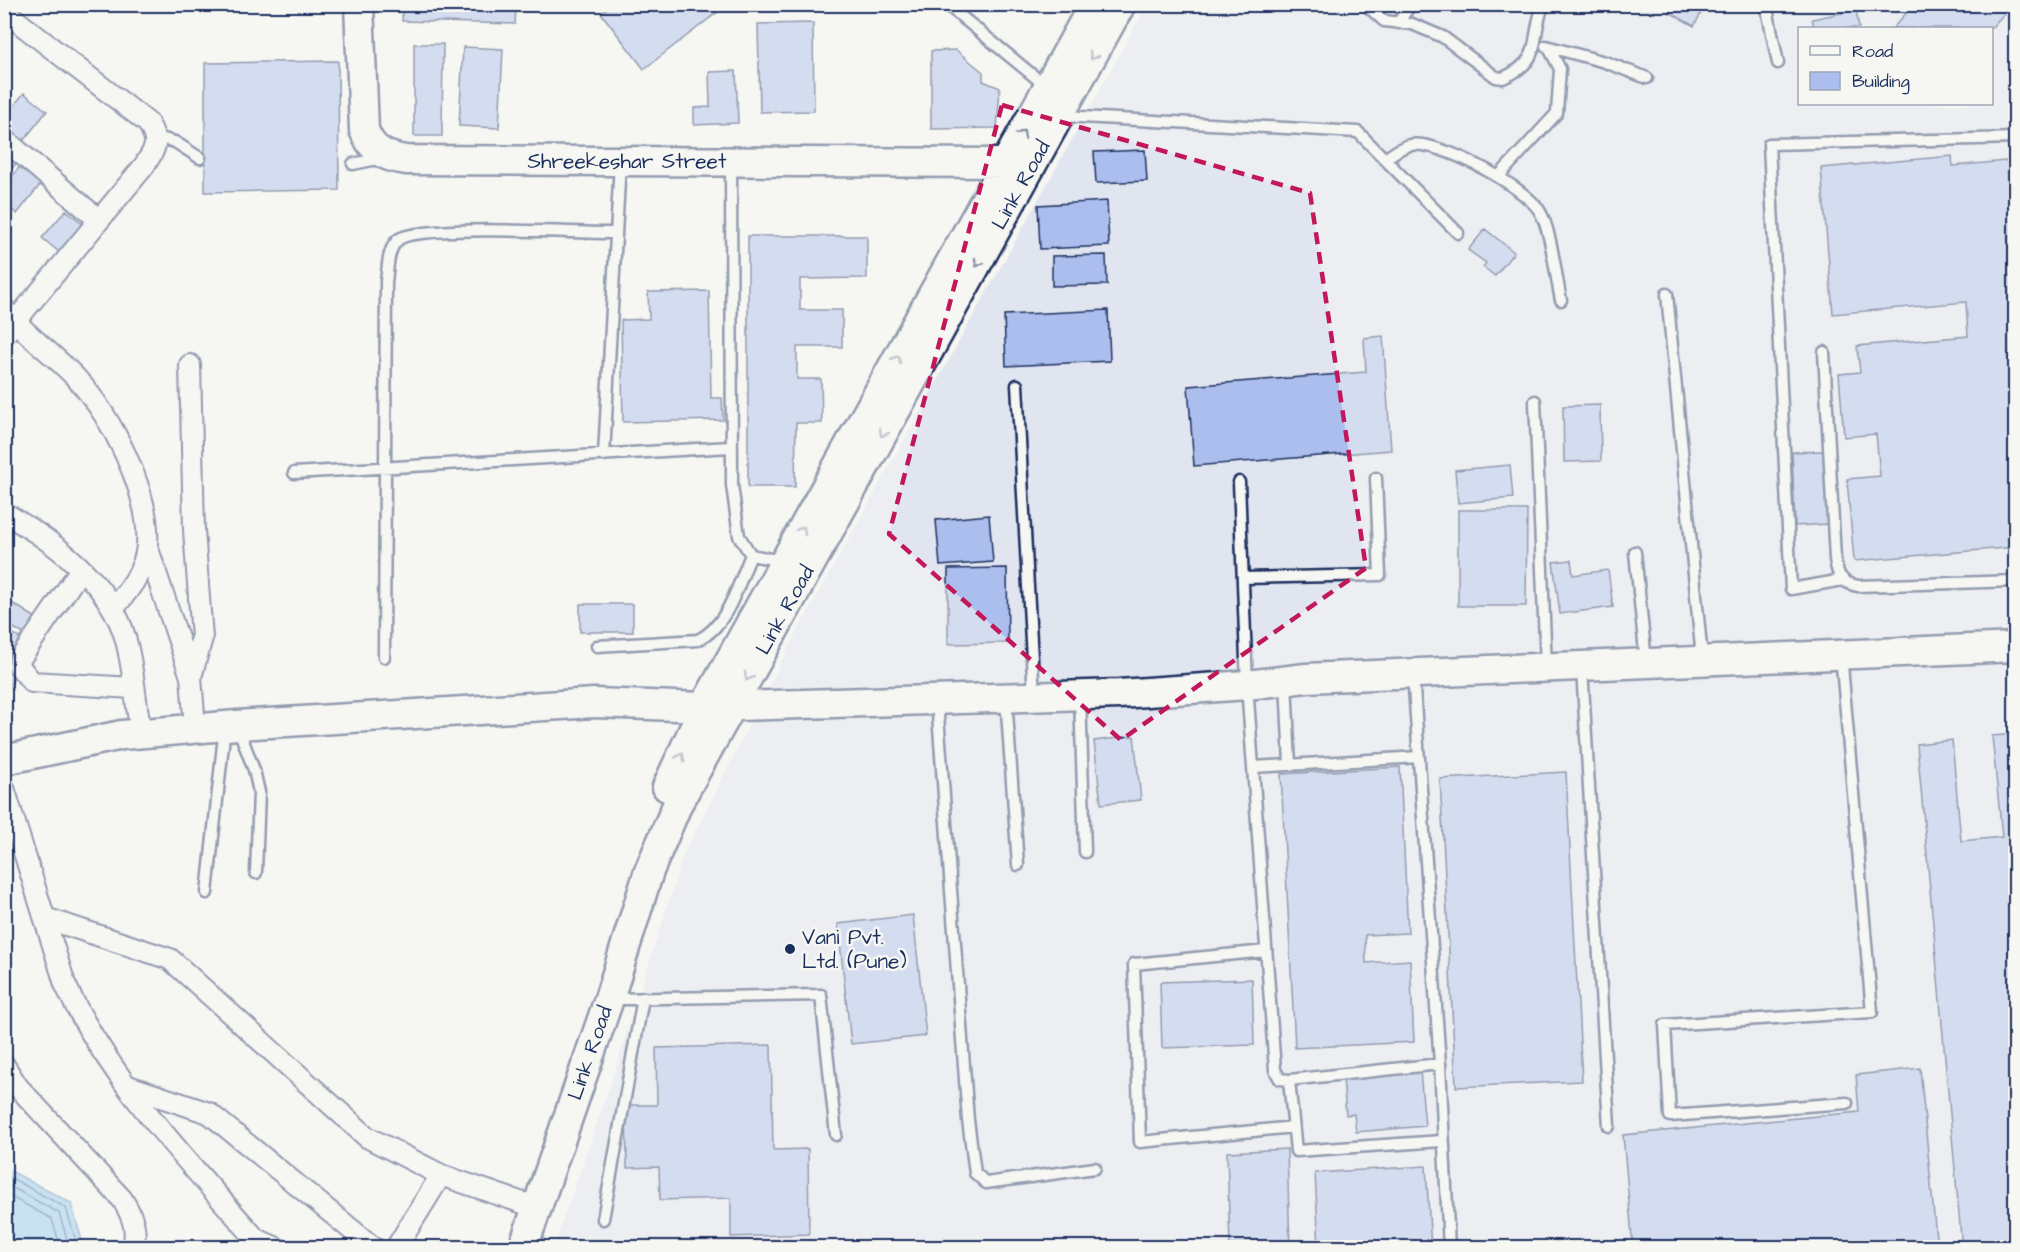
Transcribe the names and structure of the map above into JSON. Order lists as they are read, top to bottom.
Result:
{
  "streets": {
    "street": ["Shreekeshar Street", "Link Road"]
  },
  "crossings": [
    ["Shreekeshar Street", "Link Road"]
  ],
  "places": ["Vani Pvt. Ltd. (Pune)"],
  "legend": ["Road", "Building"]
}
